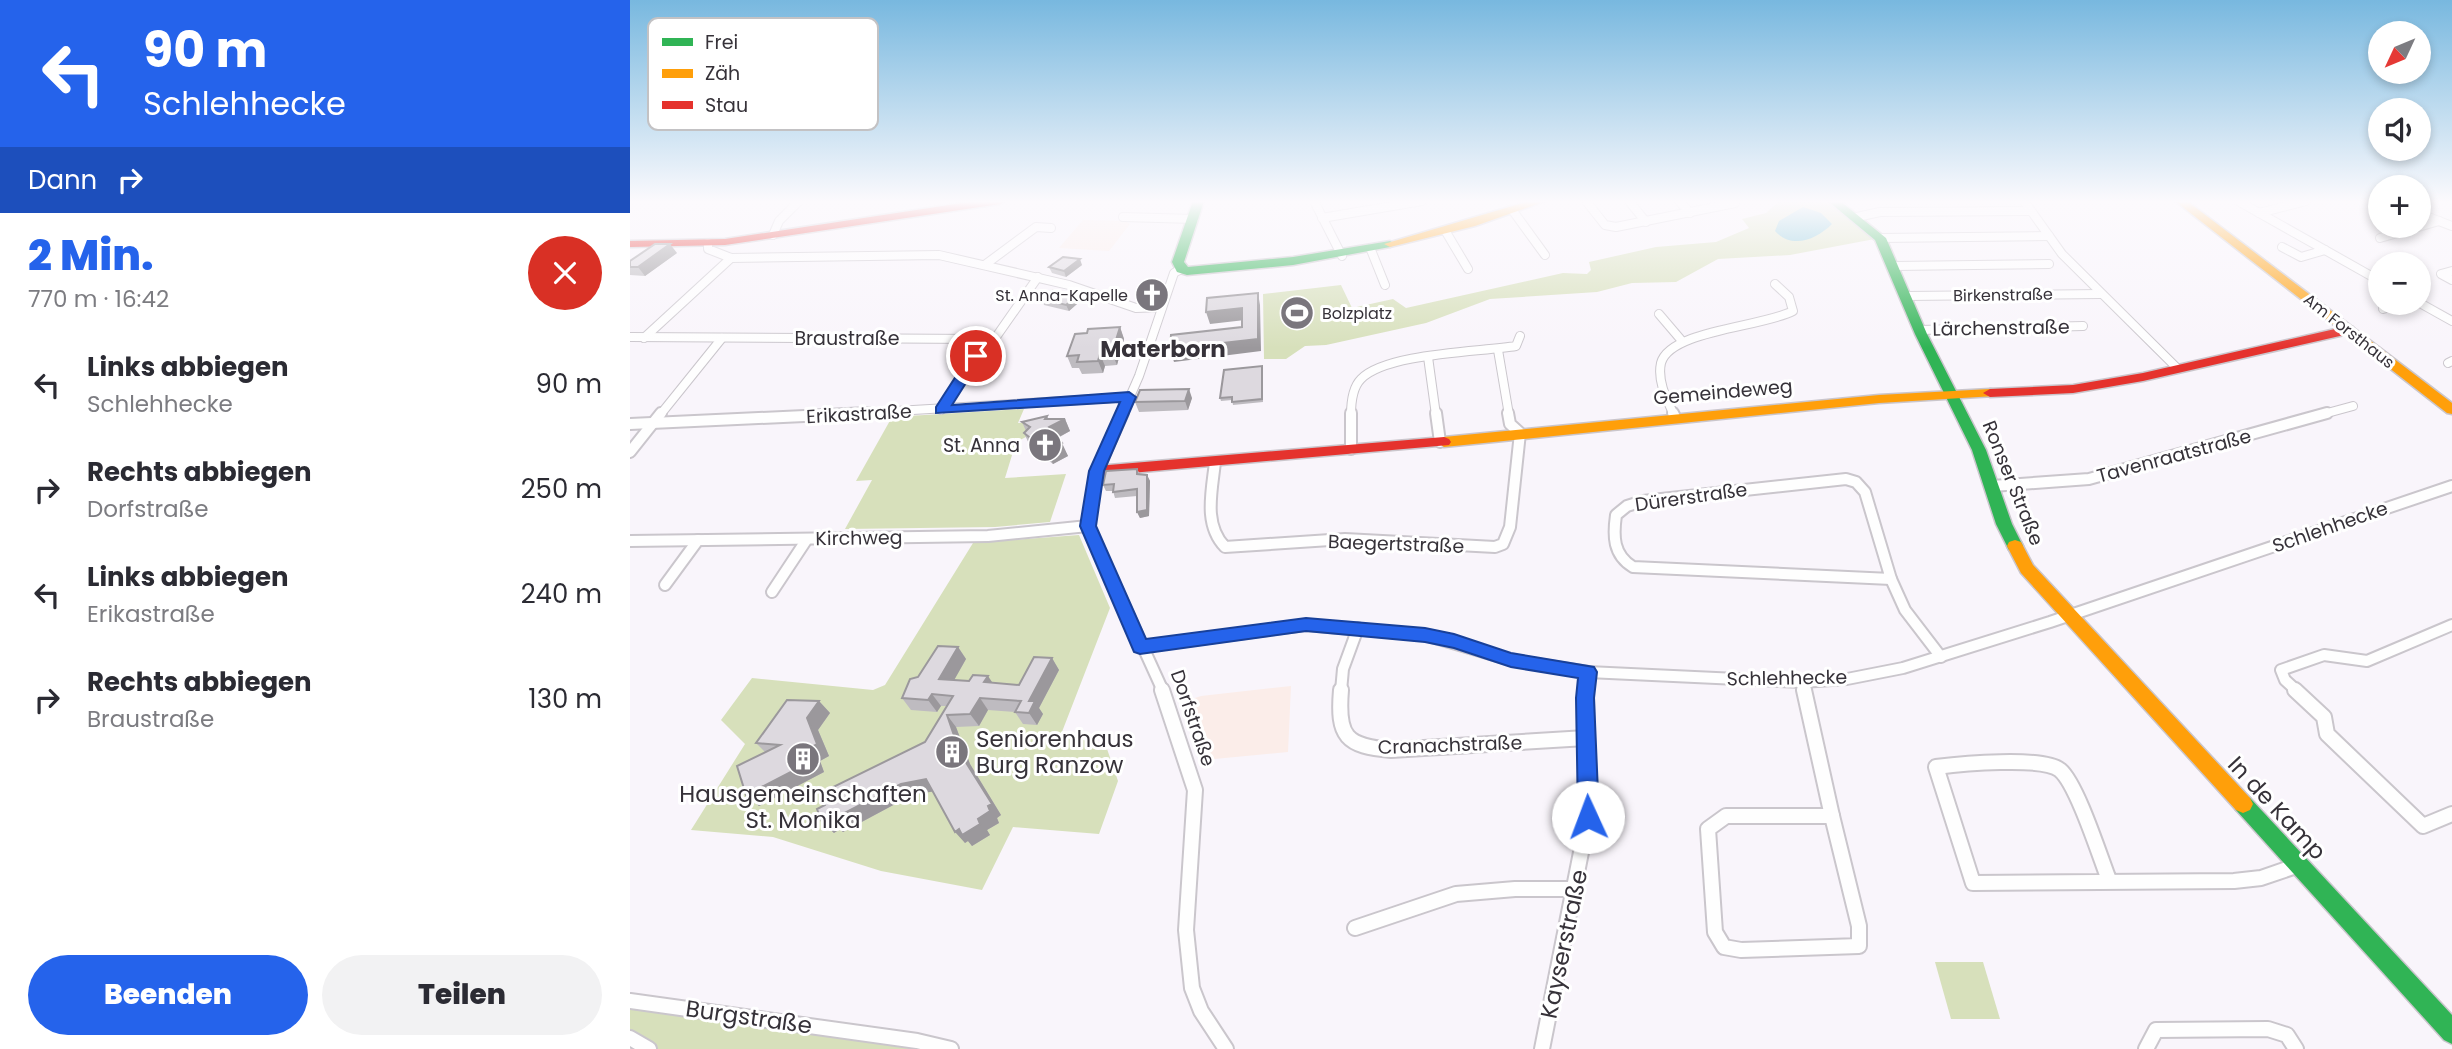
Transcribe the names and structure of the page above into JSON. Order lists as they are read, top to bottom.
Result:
{
  "streets": {
    "street": [
      "Birkenstraße",
      "Lärchenstraße",
      "Am Forsthaus",
      "Braustraße",
      "Gemeindeweg",
      "Erikastraße",
      "Tavenraatstraße",
      "Ronser Straße",
      "Dürerstraße",
      "Schlehhecke",
      "Kirchweg",
      "Baegertstraße",
      "Dorfstraße",
      "Cranachstraße",
      "In de Kamp",
      "Kayserstraße",
      "Burgstraße"
    ]
  },
  "crossings": [
    ["Birkenstraße", "Ronser Straße"],
    ["Lärchenstraße", "Ronser Straße"],
    ["Am Forsthaus", "Gemeindeweg"],
    ["Gemeindeweg", "Ronser Straße"],
    ["Gemeindeweg", "Baegertstraße"],
    ["Tavenraatstraße", "Ronser Straße"],
    ["Ronser Straße", "Schlehhecke"],
    ["Ronser Straße", "In de Kamp"],
    ["Dürerstraße", "Schlehhecke"],
    ["Schlehhecke", "Dorfstraße"],
    ["Schlehhecke", "Cranachstraße"],
    ["Schlehhecke", "In de Kamp"],
    ["Schlehhecke", "Kayserstraße"],
    ["Kirchweg", "Dorfstraße"],
    ["Cranachstraße", "Kayserstraße"]
  ],
  "districts": ["Materborn"],
  "places": {
    "church": ["St. Anna-Kapelle", "St. Anna"],
    "sports": ["Bolzplatz"],
    "building": ["Seniorenhaus Burg Ranzow", "Hausgemeinschaften St. Monika"]
  },
  "legend": ["Frei", "Zäh", "Stau"],
  "north": "bottom left",
  "page": {
    "turn": ["90 m", "Schlehhecke"],
    "map_buttons": ["+", "−"],
    "then": "Dann",
    "heading": ["2 Min.", "770 m · 16:42"],
    "list": [
      {
        "name": "Links abbiegen",
        "note": "Schlehhecke",
        "value": "90 m"
      },
      {
        "name": "Rechts abbiegen",
        "note": "Dorfstraße",
        "value": "250 m"
      },
      {
        "name": "Links abbiegen",
        "note": "Erikastraße",
        "value": "240 m"
      },
      {
        "name": "Rechts abbiegen",
        "note": "Braustraße",
        "value": "130 m"
      }
    ],
    "buttons": ["Beenden", "Teilen"]
  }
}
